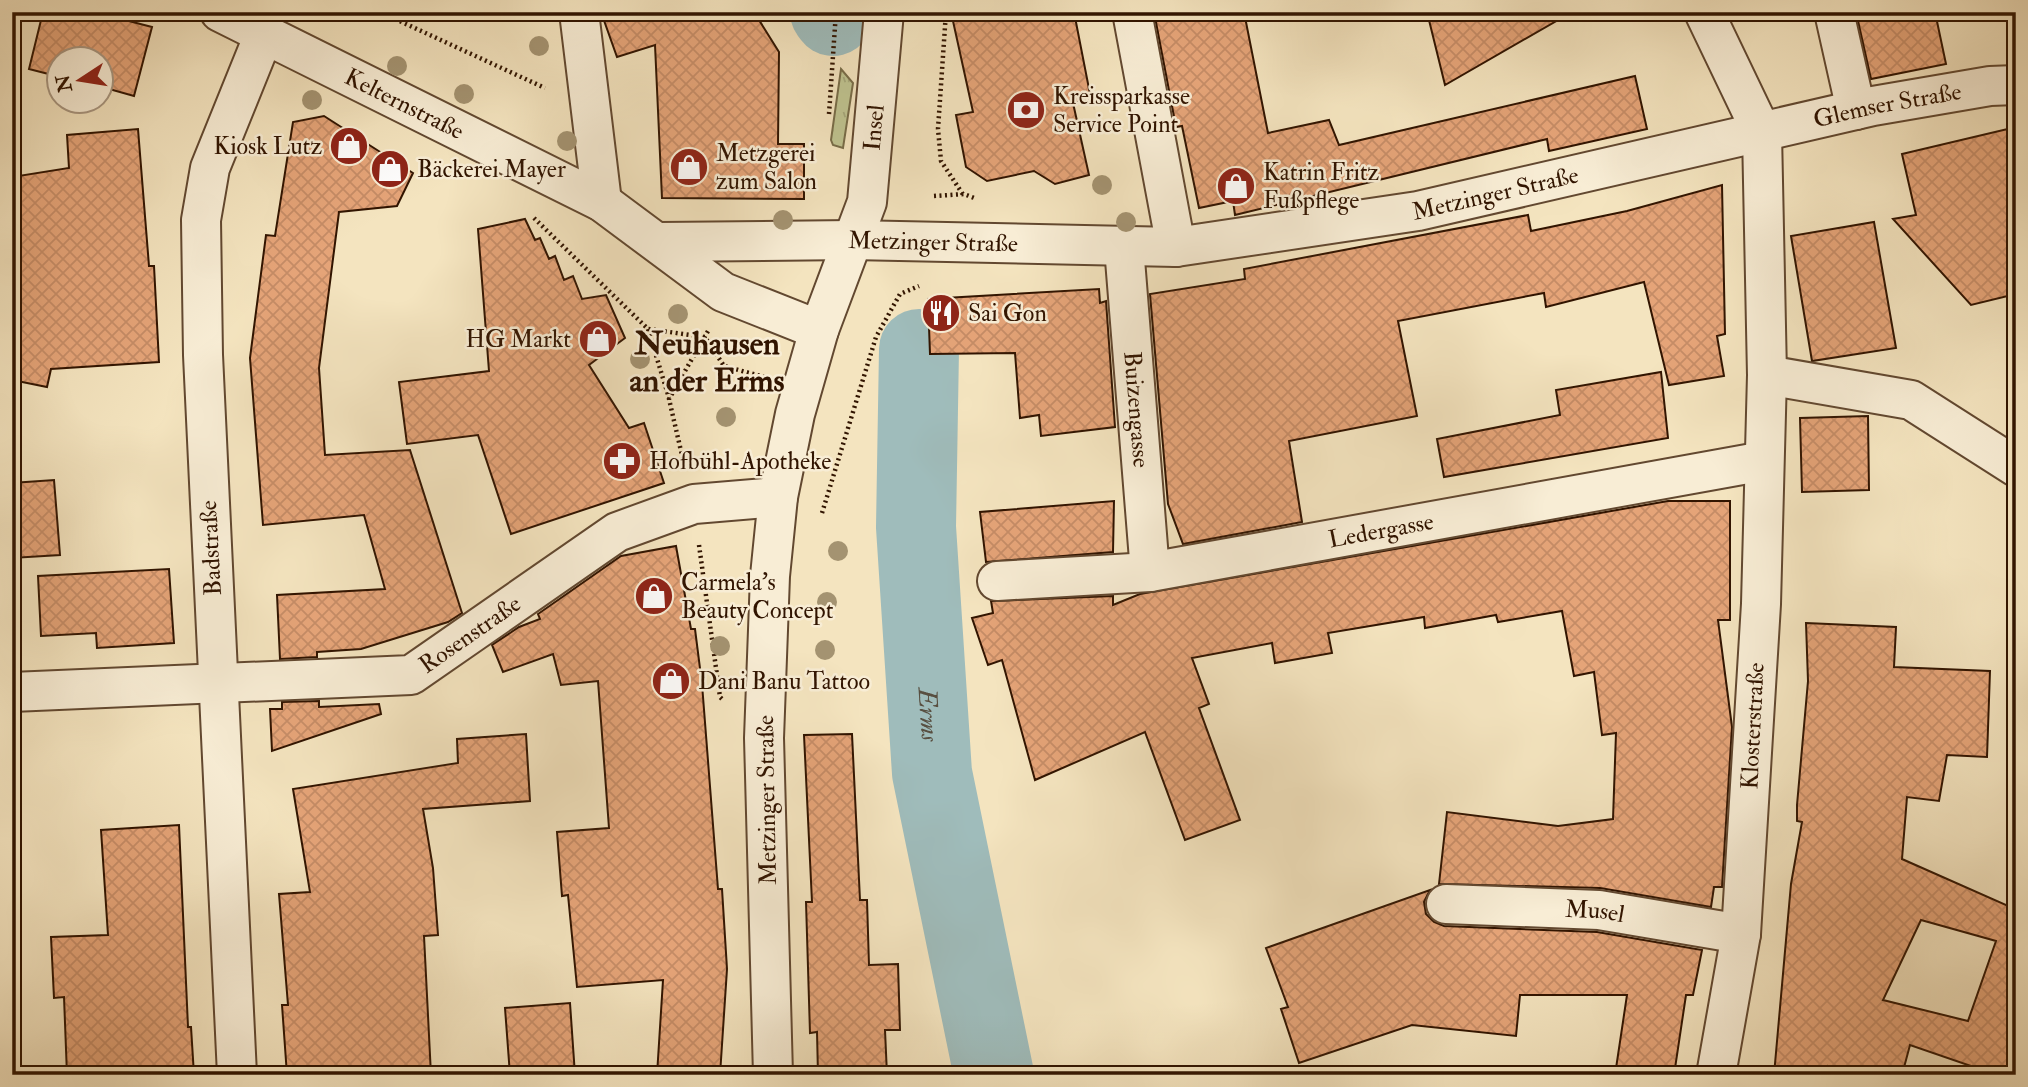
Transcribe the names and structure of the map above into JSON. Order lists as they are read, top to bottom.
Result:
{
  "streets": {
    "street": [
      "Kelternstraße",
      "Glemser Straße",
      "Insel",
      "Metzinger Straße",
      "Buizengasse",
      "Ledergasse",
      "Badstraße",
      "Rosenstraße",
      "Klosterstraße",
      "Musel"
    ]
  },
  "crossings": [
    ["Kelternstraße", "Metzinger Straße"],
    ["Kelternstraße", "Badstraße"],
    ["Glemser Straße", "Metzinger Straße"],
    ["Glemser Straße", "Klosterstraße"],
    ["Insel", "Metzinger Straße"],
    ["Metzinger Straße", "Buizengasse"],
    ["Metzinger Straße", "Rosenstraße"],
    ["Metzinger Straße", "Klosterstraße"],
    ["Buizengasse", "Ledergasse"],
    ["Ledergasse", "Klosterstraße"],
    ["Badstraße", "Rosenstraße"],
    ["Klosterstraße", "Musel"]
  ],
  "districts": ["Neuhausen an der Erms"],
  "water": ["Erms"],
  "places": {
    "bank": ["Kreissparkasse Service Point"],
    "shop": [
      "Kiosk Lutz",
      "Metzgerei zum Salon",
      "Bäckerei Mayer",
      "Katrin Fritz Fußpflege",
      "HG Markt",
      "Carmela's Beauty Concept",
      "Dani Banu Tattoo"
    ],
    "restaurant": ["Sai Gon"],
    "pharmacy": ["Hofbühl-Apotheke"]
  },
  "north": "left"
}
